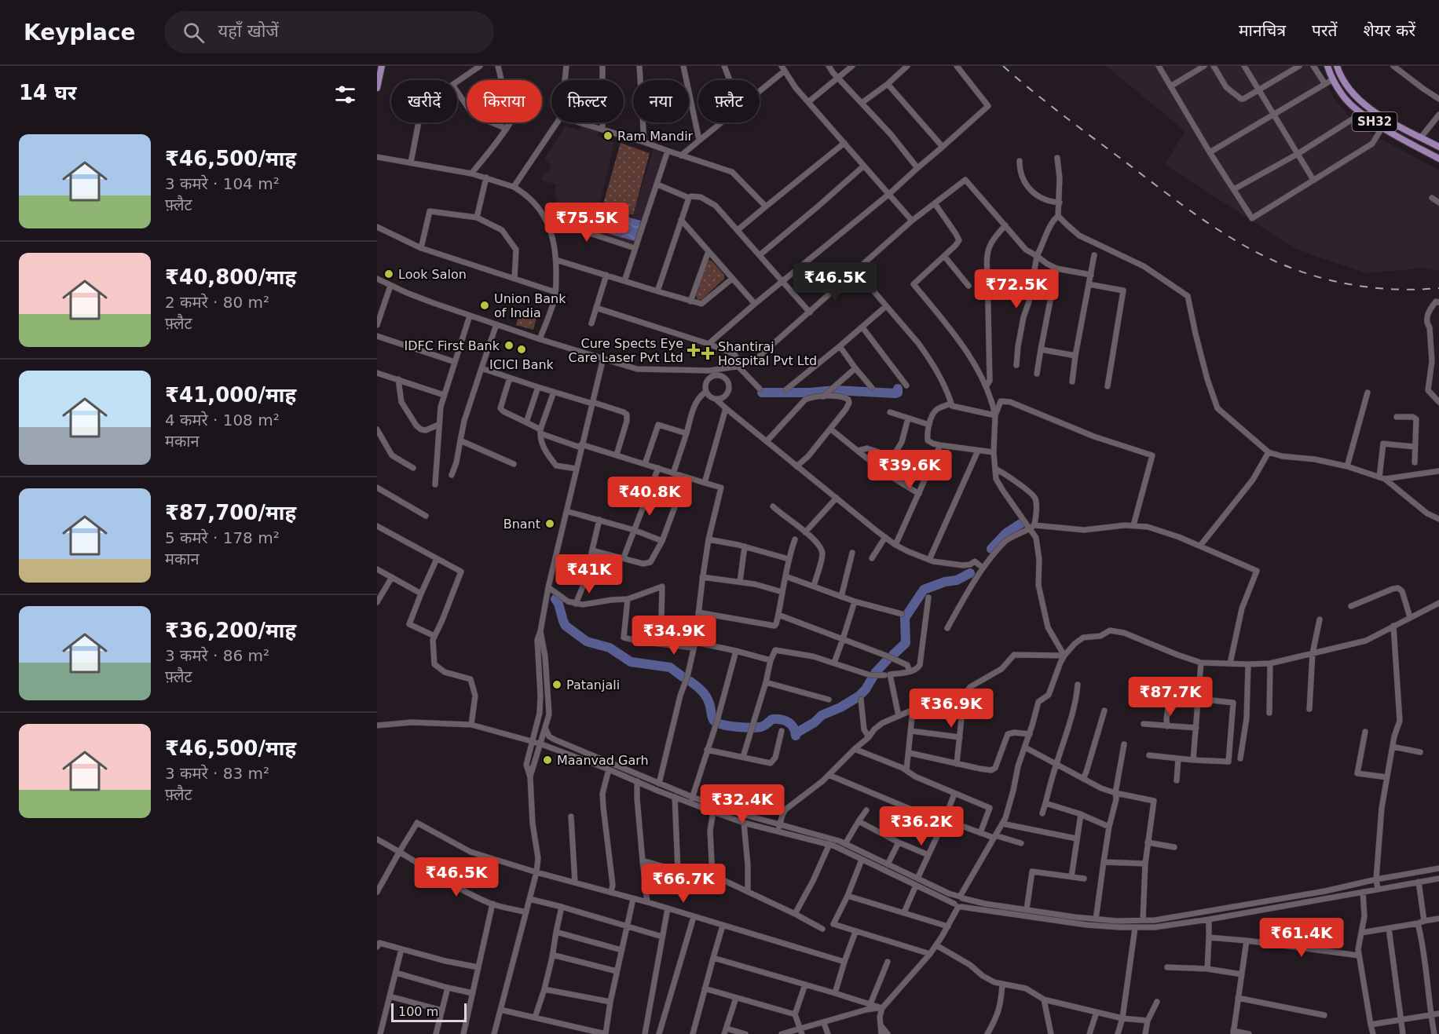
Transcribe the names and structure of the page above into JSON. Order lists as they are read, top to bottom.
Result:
{
  "streets": {
    "main road": ["SH32"]
  },
  "places": {
    "other": [
      "Ram Mandir",
      "Look Salon",
      "Union Bank of India",
      "IDFC First Bank",
      "ICICI Bank",
      "Bnant",
      "Patanjali",
      "Maanvad Garh"
    ],
    "health": ["Cure Spects Eye Care Laser Pvt Ltd", "Shantiraj Hospital Pvt Ltd"]
  },
  "scale_bar": "100 m",
  "page": {
    "header": "Keyplace",
    "search": "यहाँ खोजें",
    "nav": ["मानचित्र", "परतें", "शेयर करें"],
    "heading": "14 घर",
    "chip": [
      "खरीदें",
      "किराया",
      "फ़िल्टर",
      "नया",
      "फ़्लैट"
    ],
    "list": [
      {
        "name": "₹46,500/माह",
        "note": "3 कमरे · 104 m² · फ़्लैट"
      },
      {
        "name": "₹40,800/माह",
        "note": "2 कमरे · 80 m² · फ़्लैट"
      },
      {
        "name": "₹41,000/माह",
        "note": "4 कमरे · 108 m² · मकान"
      },
      {
        "name": "₹87,700/माह",
        "note": "5 कमरे · 178 m² · मकान"
      },
      {
        "name": "₹36,200/माह",
        "note": "3 कमरे · 86 m² · फ़्लैट"
      },
      {
        "name": "₹46,500/माह",
        "note": "3 कमरे · 83 m² · फ़्लैट"
      }
    ],
    "price": [
      "₹75.5K",
      "₹46.5K",
      "₹72.5K",
      "₹39.6K",
      "₹40.8K",
      "₹41K",
      "₹34.9K",
      "₹87.7K",
      "₹36.9K",
      "₹32.4K",
      "₹36.2K",
      "₹46.5K",
      "₹66.7K",
      "₹61.4K"
    ],
    "scale": "100 m"
  }
}
